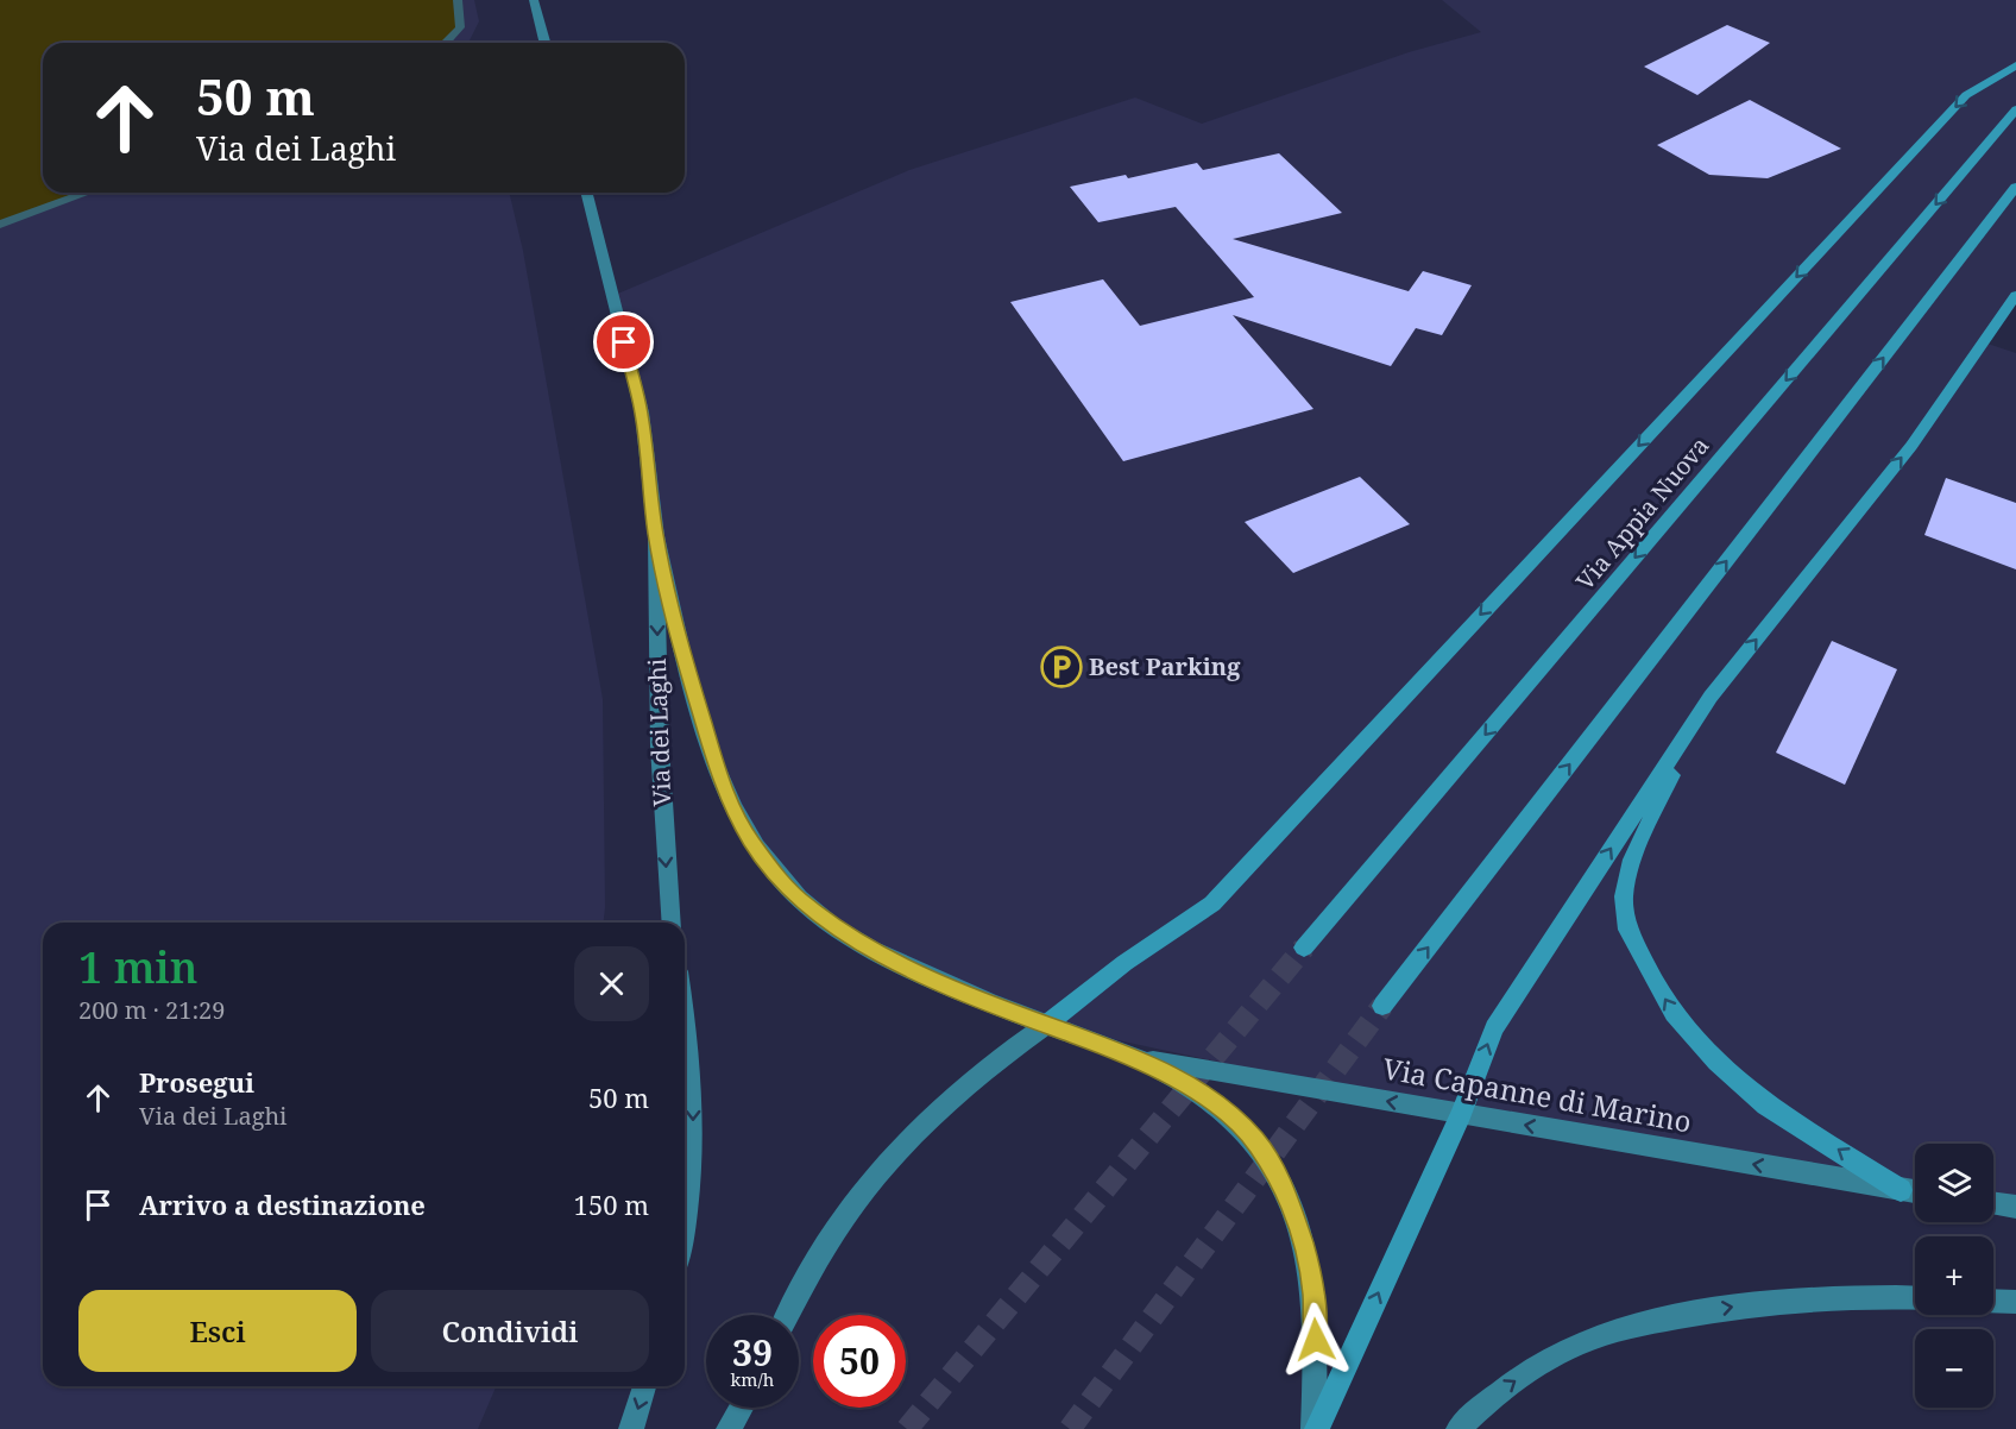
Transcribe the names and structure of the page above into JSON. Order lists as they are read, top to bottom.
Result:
{
  "streets": {
    "main road": ["Via Appia Nuova", "Via dei Laghi", "Via Capanne di Marino"]
  },
  "crossings": [
    ["Via dei Laghi", "Via Capanne di Marino"]
  ],
  "one_way": ["Via Capanne di Marino"],
  "places": {
    "parking": ["Best Parking"]
  },
  "page": {
    "turn": ["50 m", "Via dei Laghi"],
    "heading": ["1 min", "200 m · 21:29"],
    "list": [
      {
        "name": "Prosegui",
        "note": "Via dei Laghi",
        "value": "50 m"
      },
      {
        "name": "Arrivo a destinazione",
        "value": "150 m"
      }
    ],
    "map_buttons": ["+", "−"],
    "buttons": ["Esci", "Condividi"],
    "speed": "39 km/h",
    "limit": "50"
  }
}
